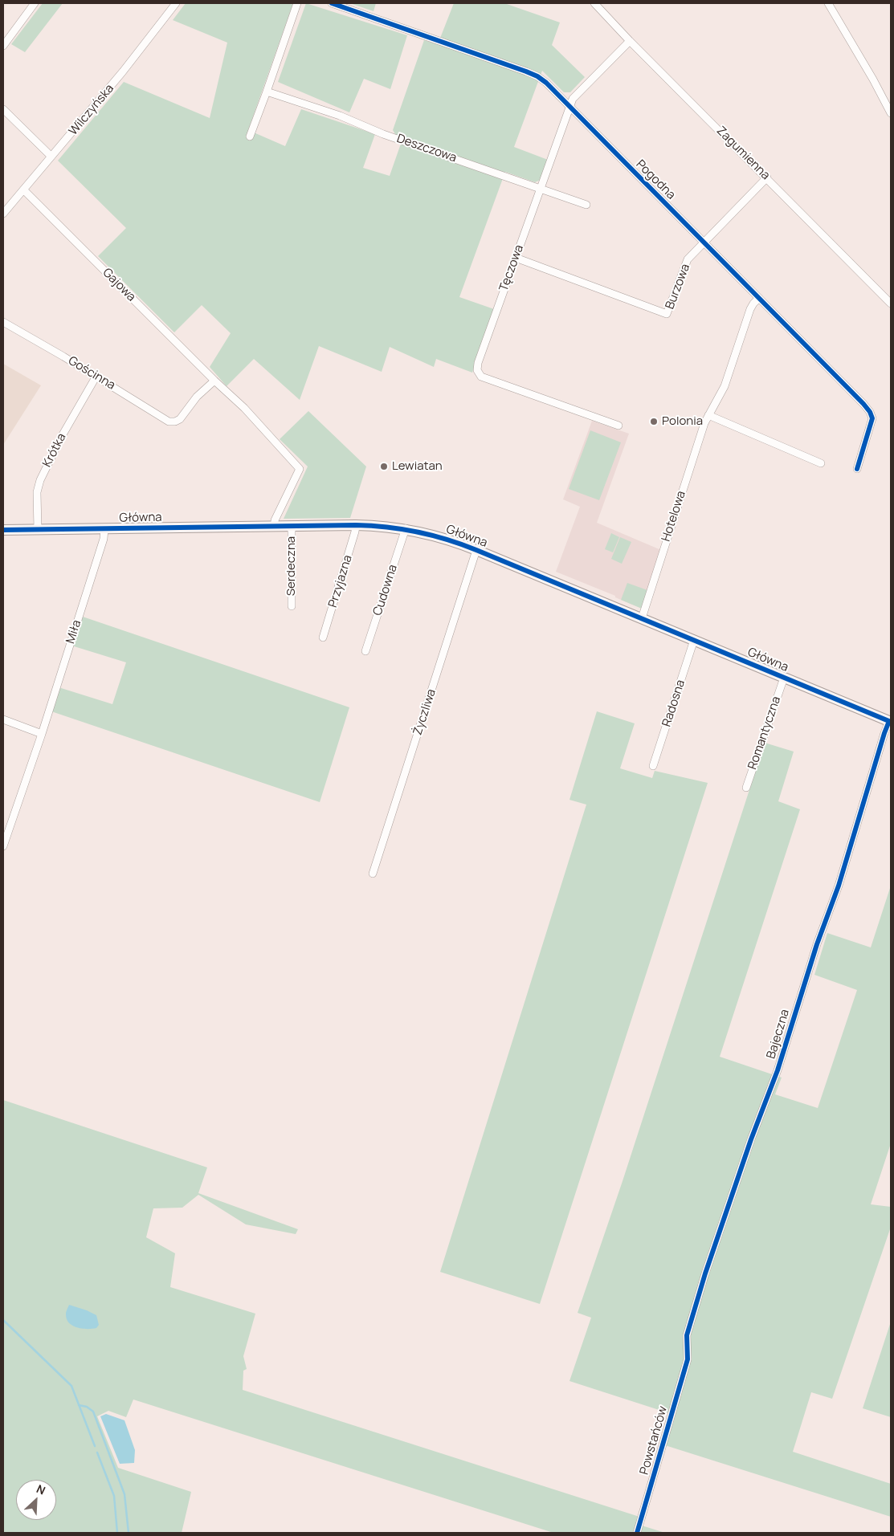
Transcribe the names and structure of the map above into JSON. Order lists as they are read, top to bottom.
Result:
{
  "streets": {
    "street": [
      "Wilczyńska",
      "Deszczowa",
      "Zagumienna",
      "Pogodna",
      "Tęczowa",
      "Gajowa",
      "Burzowa",
      "Gościnna",
      "Krótka",
      "Hotelowa",
      "Główna",
      "Serdeczna",
      "Przyjazna",
      "Cudowna",
      "Miła",
      "Radosna",
      "Życzliwa",
      "Romantyczna",
      "Bajeczna",
      "Powstańców"
    ]
  },
  "crossings": [
    ["Wilczyńska", "Gajowa"],
    ["Deszczowa", "Tęczowa"],
    ["Zagumienna", "Tęczowa"],
    ["Zagumienna", "Burzowa"],
    ["Pogodna", "Tęczowa"],
    ["Pogodna", "Burzowa"],
    ["Pogodna", "Hotelowa"],
    ["Tęczowa", "Burzowa"],
    ["Gajowa", "Gościnna"],
    ["Gajowa", "Główna"],
    ["Gościnna", "Krótka"],
    ["Krótka", "Główna"],
    ["Hotelowa", "Główna"],
    ["Główna", "Serdeczna"],
    ["Główna", "Przyjazna"],
    ["Główna", "Cudowna"],
    ["Główna", "Miła"],
    ["Główna", "Radosna"],
    ["Główna", "Życzliwa"],
    ["Główna", "Romantyczna"],
    ["Główna", "Bajeczna"],
    ["Bajeczna", "Powstańców"]
  ],
  "places": ["Polonia", "Lewiatan"],
  "north": "top right"
}
